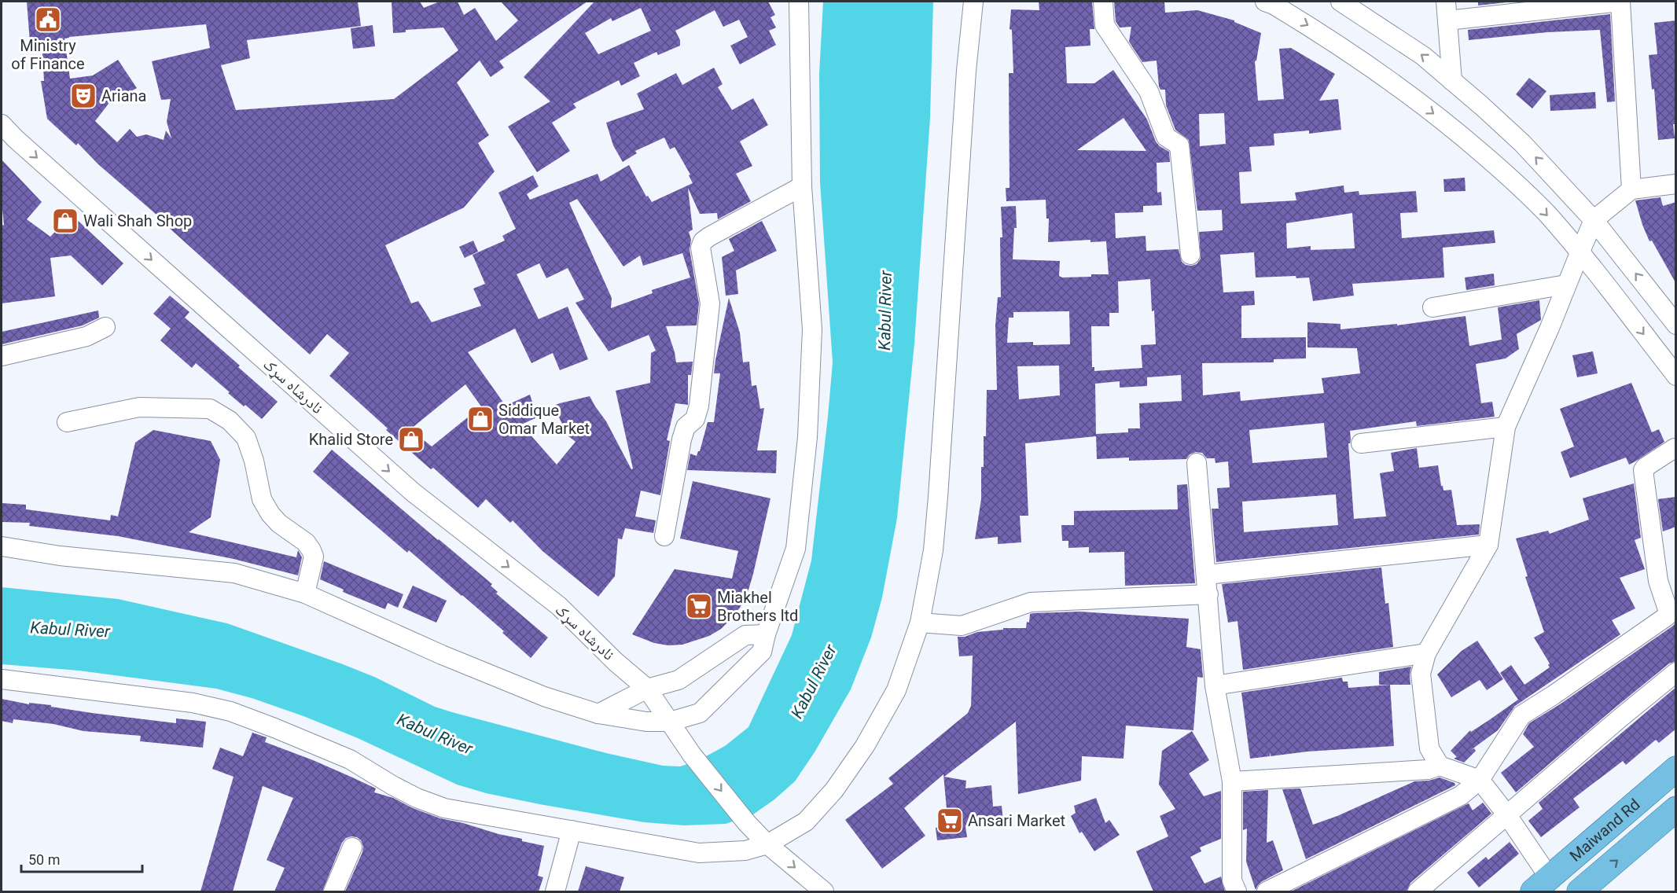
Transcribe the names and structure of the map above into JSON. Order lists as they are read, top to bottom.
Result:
{
  "streets": {
    "main road": ["Maiwand Rd"],
    "street": ["نادرشاه سړک"]
  },
  "one_way": ["نادرشاه سړک"],
  "water": ["Kabul River"],
  "places": {
    "public building": ["Ministry of Finance"],
    "theatre": ["Ariana"],
    "shop": ["Wali Shah Shop", "Siddique Omar Market", "Khalid Store"],
    "supermarket": ["Miakhel Brothers ltd", "Ansari Market"]
  },
  "scale_bar": "50 m"
}
